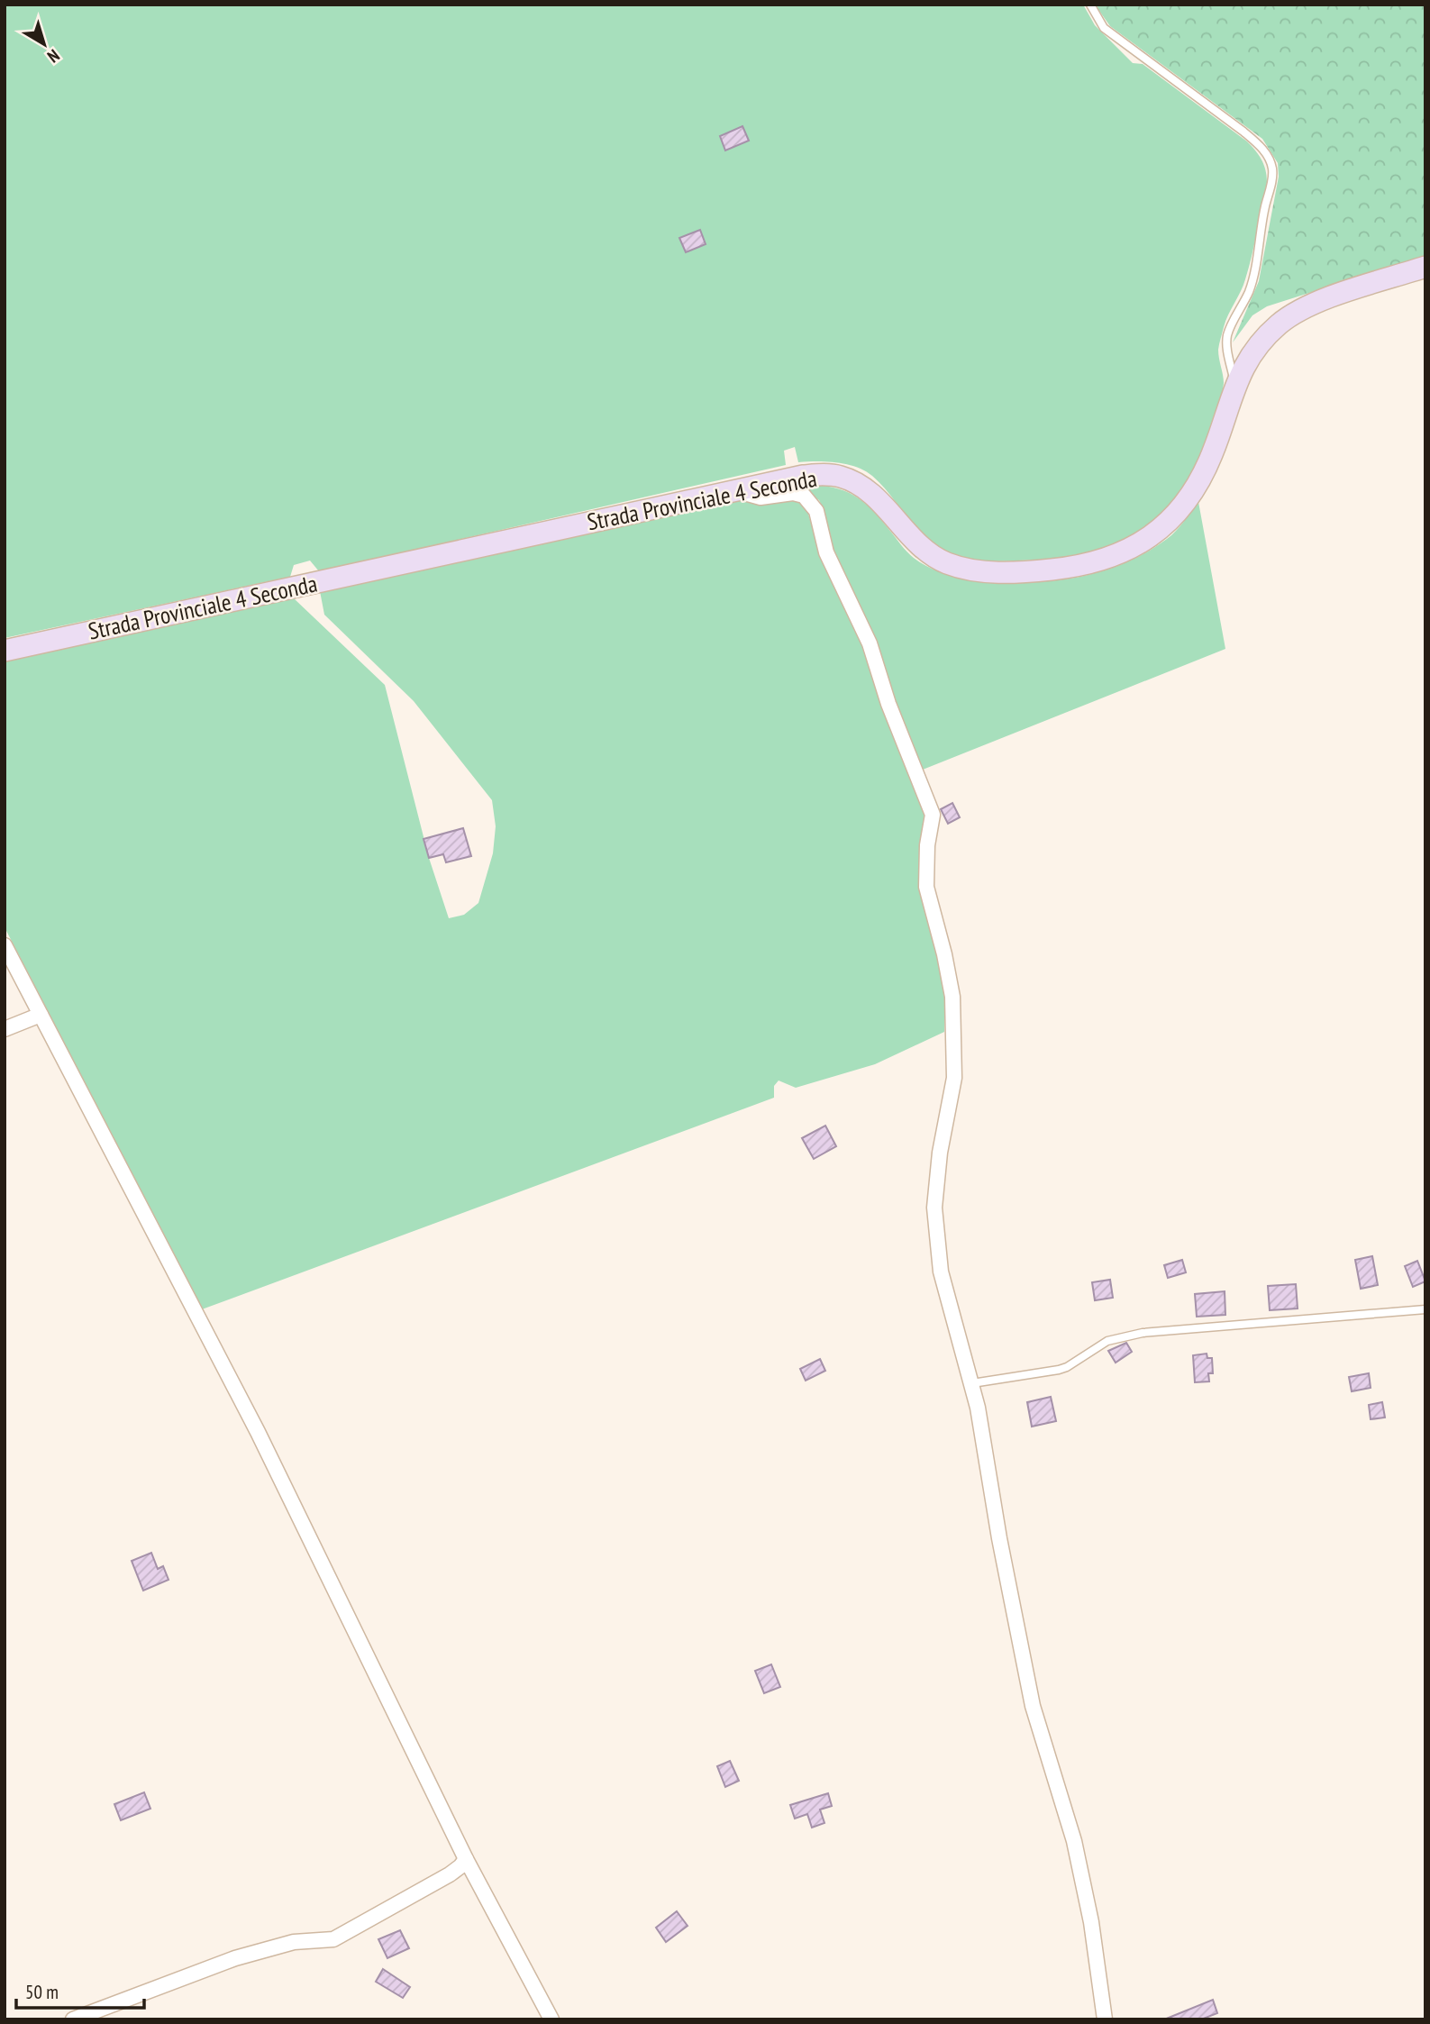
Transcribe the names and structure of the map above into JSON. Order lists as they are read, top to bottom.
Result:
{
  "streets": {
    "street": ["Strada Provinciale 4 Seconda"]
  },
  "scale_bar": "50 m",
  "north": "bottom right"
}
